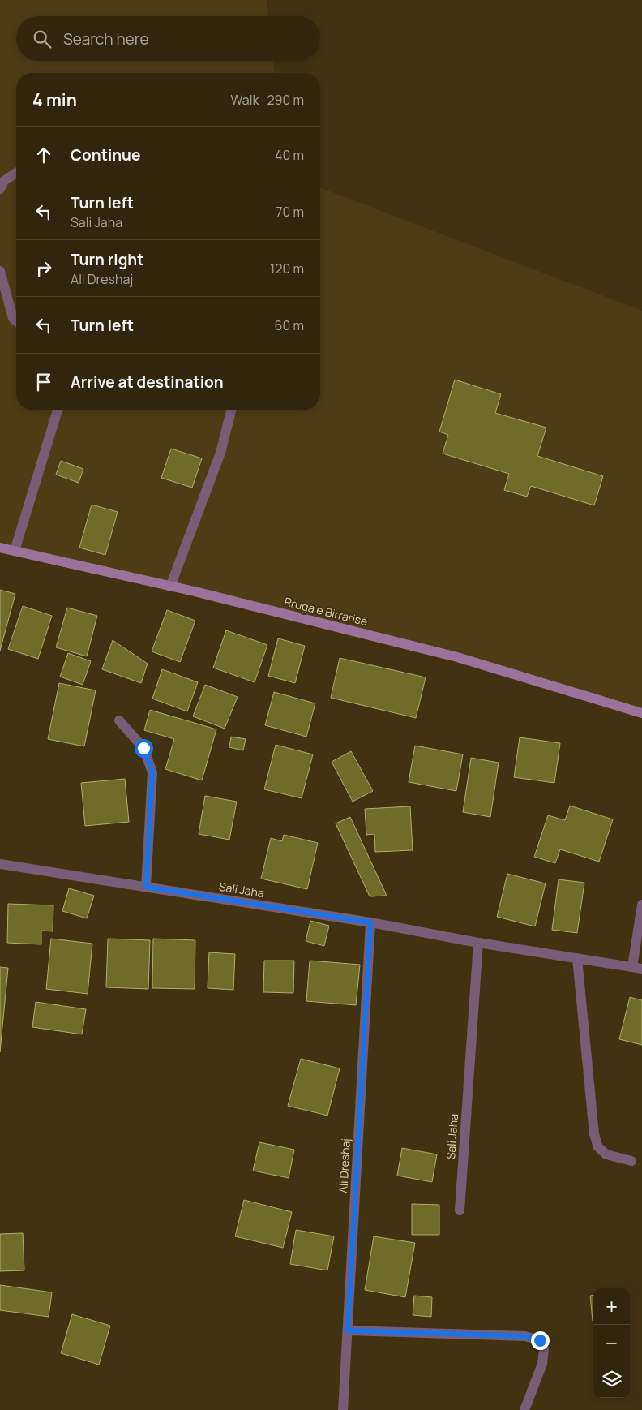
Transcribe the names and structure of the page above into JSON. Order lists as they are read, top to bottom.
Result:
{
  "streets": {
    "street": ["Rruga e Birrarisë", "Sali Jaha", "Ali Dreshaj"]
  },
  "crossings": [
    ["Sali Jaha", "Ali Dreshaj"]
  ],
  "page": {
    "search": "Search here",
    "heading": ["4 min", "Walk · 290 m"],
    "list": [
      ["Continue", "40 m"],
      ["Turn left", "Sali Jaha", "70 m"],
      ["Turn right", "Ali Dreshaj", "120 m"],
      ["Turn left", "60 m"],
      "Arrive at destination"
    ],
    "map_buttons": ["+", "−"]
  }
}
